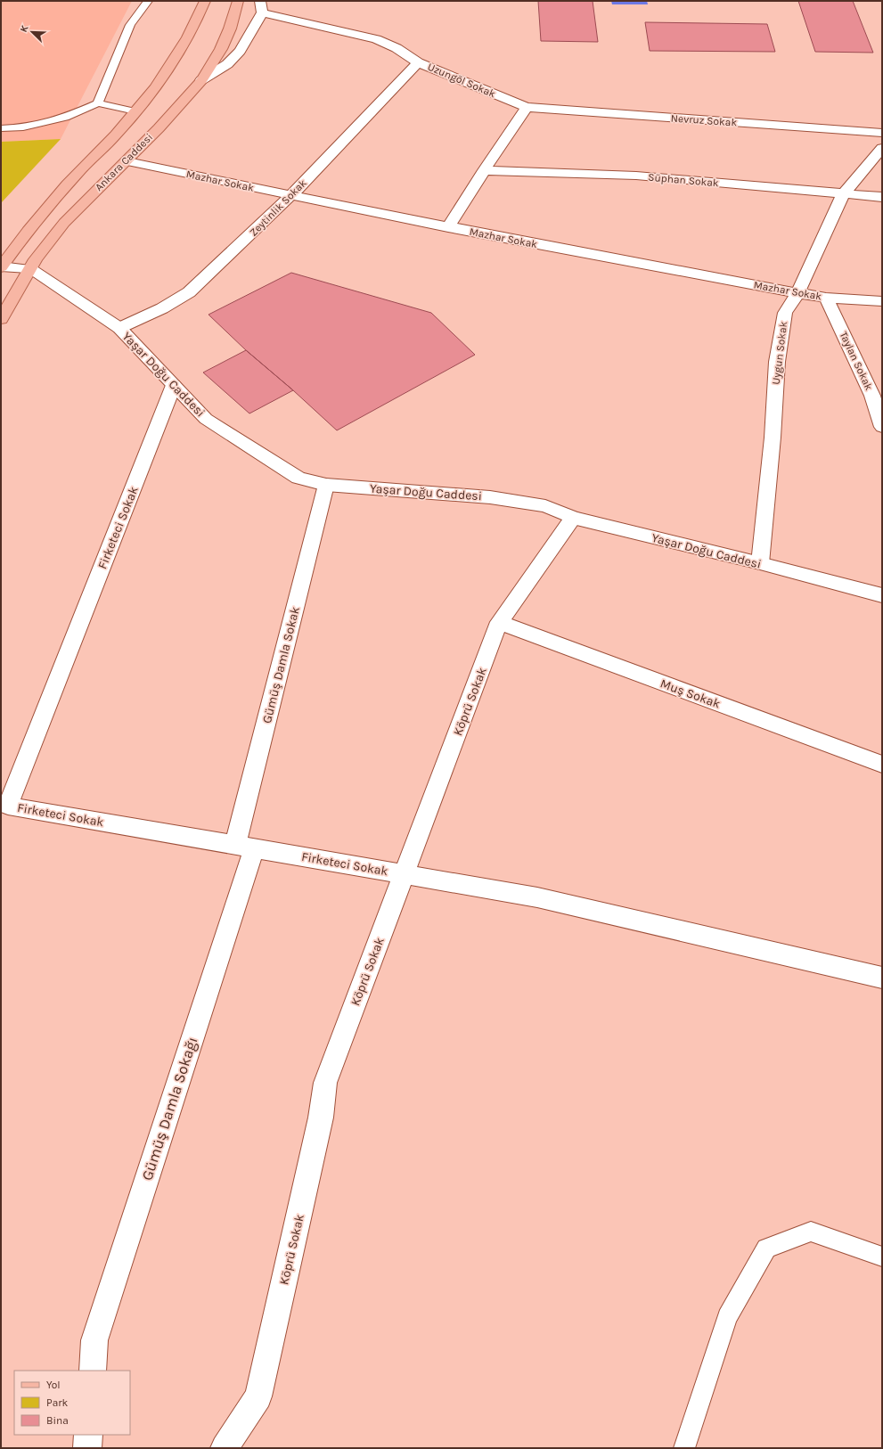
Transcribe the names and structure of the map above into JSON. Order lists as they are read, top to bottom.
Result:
{
  "streets": {
    "main road": ["Ankara Caddesi"],
    "street": [
      "Uzungöl Sokak",
      "Nevruz Sokak",
      "Süphan Sokak",
      "Mazhar Sokak",
      "Zeytinlik Sokak",
      "Uygun Sokak",
      "Taylan Sokak",
      "Yaşar Doğu Caddesi",
      "Firketeci Sokak",
      "Gümüş Damla Sokak",
      "Muş Sokak",
      "Köprü Sokak",
      "Gümüş Damla Sokağı"
    ]
  },
  "crossings": [
    ["Uzungöl Sokak", "Nevruz Sokak"],
    ["Uzungöl Sokak", "Zeytinlik Sokak"],
    ["Ankara Caddesi", "Mazhar Sokak"],
    ["Ankara Caddesi", "Yaşar Doğu Caddesi"],
    ["Süphan Sokak", "Uygun Sokak"],
    ["Mazhar Sokak", "Zeytinlik Sokak"],
    ["Mazhar Sokak", "Uygun Sokak"],
    ["Mazhar Sokak", "Taylan Sokak"],
    ["Zeytinlik Sokak", "Yaşar Doğu Caddesi"],
    ["Uygun Sokak", "Yaşar Doğu Caddesi"],
    ["Yaşar Doğu Caddesi", "Firketeci Sokak"],
    ["Yaşar Doğu Caddesi", "Gümüş Damla Sokak"],
    ["Yaşar Doğu Caddesi", "Köprü Sokak"],
    ["Firketeci Sokak", "Gümüş Damla Sokak"],
    ["Firketeci Sokak", "Köprü Sokak"],
    ["Firketeci Sokak", "Gümüş Damla Sokağı"],
    ["Gümüş Damla Sokak", "Gümüş Damla Sokağı"],
    ["Muş Sokak", "Köprü Sokak"]
  ],
  "legend": ["Yol", "Park", "Bina"],
  "north": "top left"
}
